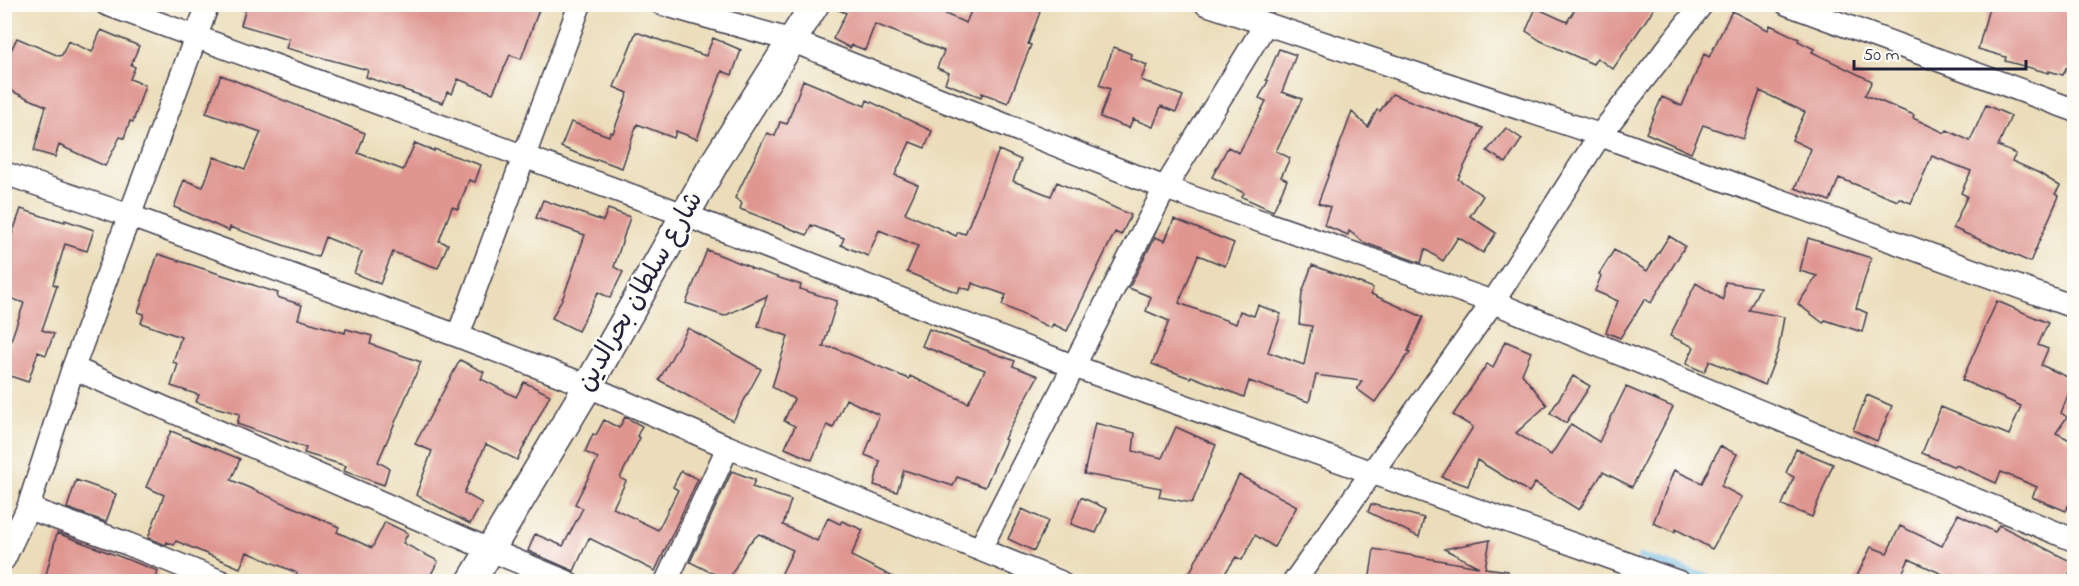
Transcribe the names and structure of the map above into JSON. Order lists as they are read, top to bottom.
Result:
{
  "streets": {
    "street": ["شارع سلطان بحرالدين"]
  },
  "scale_bar": "50 m"
}
